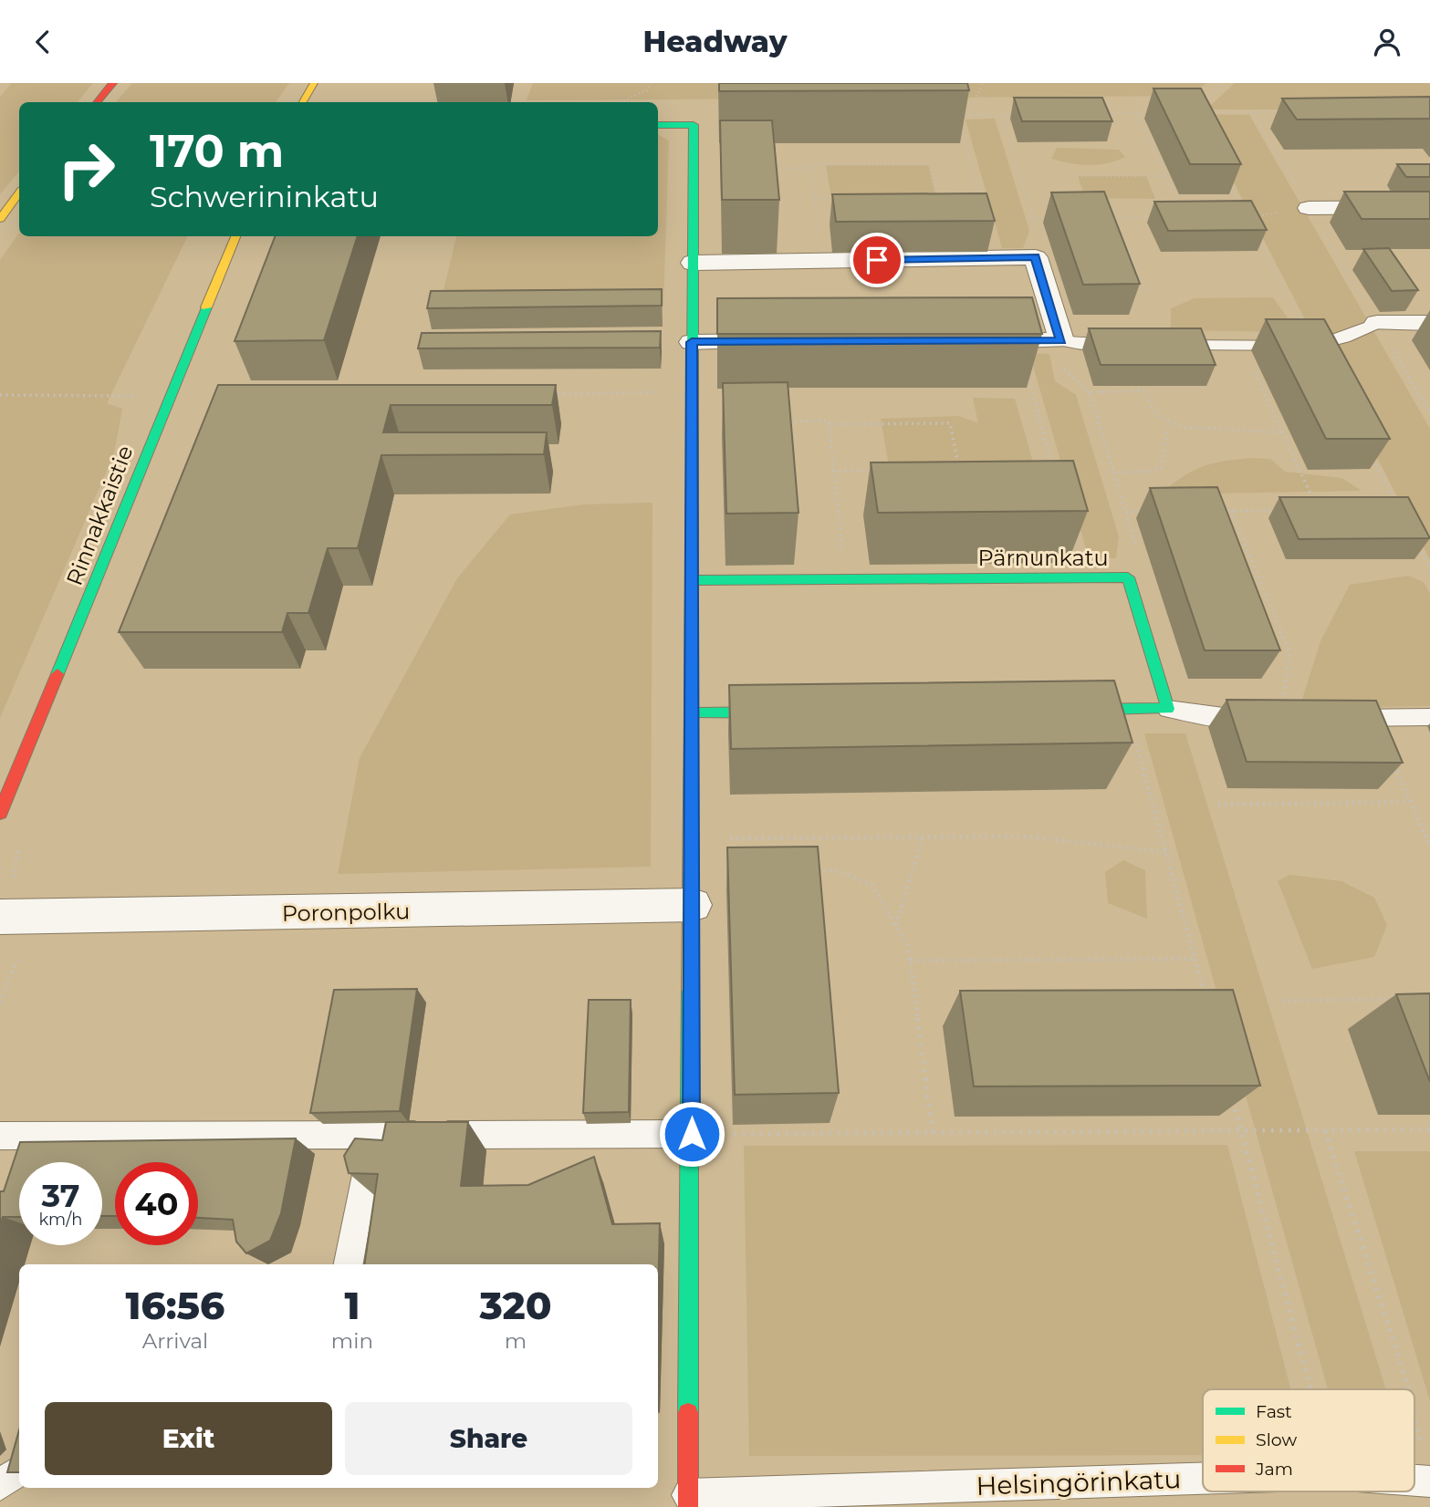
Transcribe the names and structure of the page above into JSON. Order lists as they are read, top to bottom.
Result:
{
  "streets": {
    "main road": ["Rinnakkaistie", "Pärnunkatu"],
    "street": ["Poronpolku"],
    "lane": ["Helsingörinkatu"]
  },
  "legend": ["Fast", "Slow", "Jam"],
  "page": {
    "header": "Headway",
    "turn": ["170 m", "Schwerininkatu"],
    "speed": "37 km/h",
    "limit": "40",
    "eta": [
      "16:56",
      "Arrival",
      "1",
      "min",
      "320",
      "m"
    ],
    "buttons": ["Exit", "Share"]
  }
}
